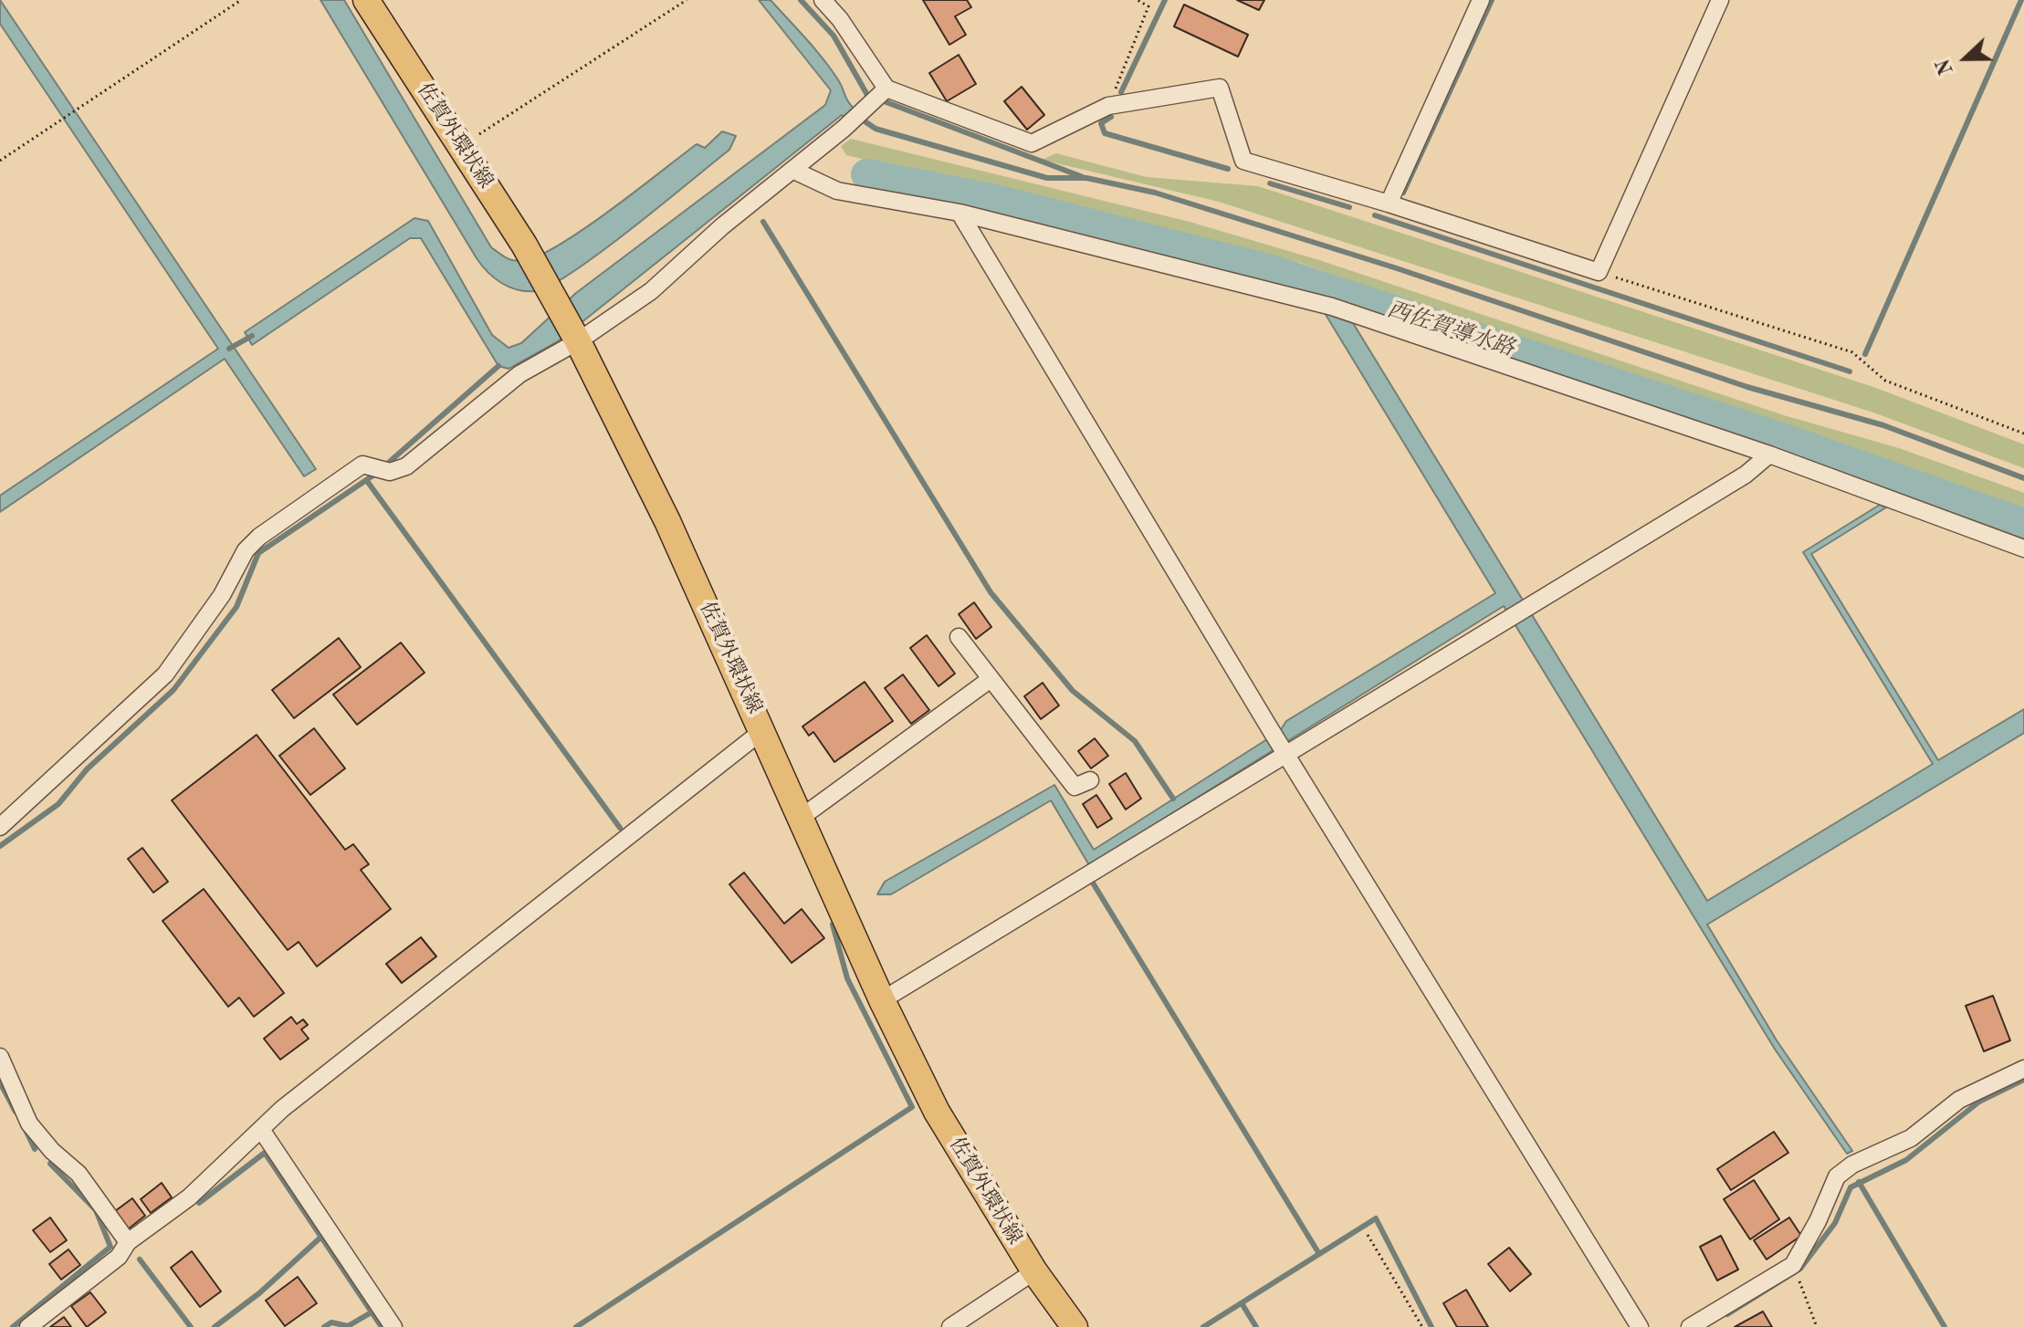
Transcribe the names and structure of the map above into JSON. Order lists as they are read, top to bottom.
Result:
{
  "streets": {
    "main road": ["佐賀外環状線"]
  },
  "water": ["西佐賀導水路"],
  "north": "left"
}
